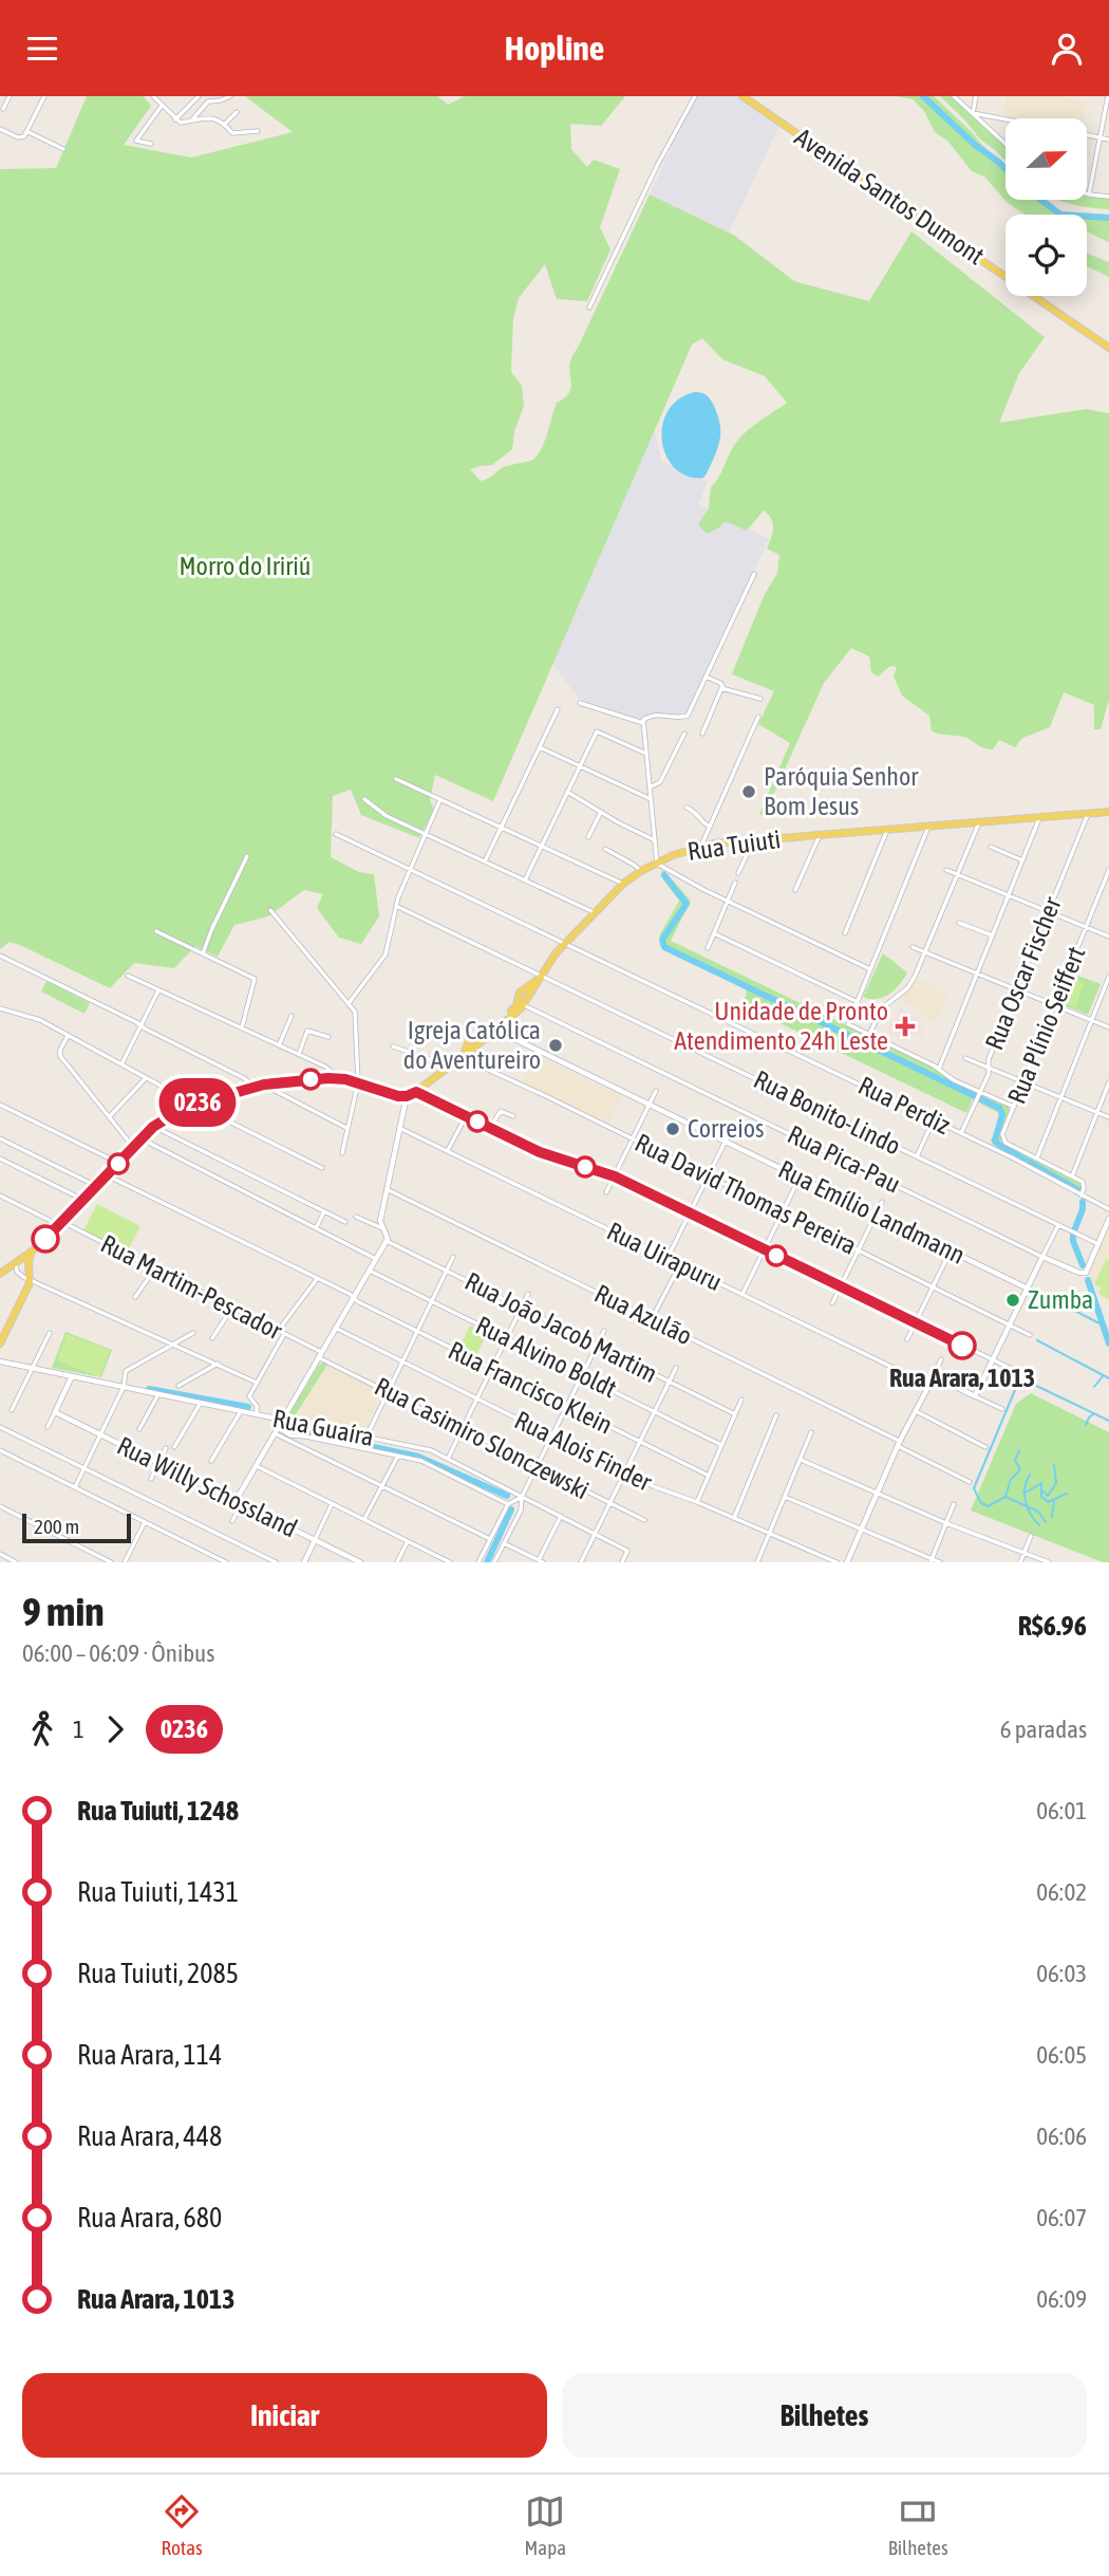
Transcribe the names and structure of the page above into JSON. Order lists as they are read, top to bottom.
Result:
{
  "streets": {
    "main road": ["Avenida Santos Dumont", "Rua Tuiuti"],
    "street": [
      "Rua Oscar Fischer",
      "Rua Plínio Seiffert",
      "Rua Perdiz",
      "Rua Bonito-Lindo",
      "Rua Pica-Pau",
      "Rua David Thomas Pereira",
      "Rua Emílio Landmann",
      "Rua Uirapuru",
      "Rua Martim-Pescador",
      "Rua Azulão",
      "Rua João Jacob Martim",
      "Rua Alvino Boldt",
      "Rua Francisco Klein",
      "Rua Guaíra",
      "Rua Casimiro Slonczewski",
      "Rua Alois Finder",
      "Rua Willy Schossland"
    ]
  },
  "crossings": [
    ["Rua Tuiuti", "Rua Oscar Fischer"],
    ["Rua Tuiuti", "Rua Perdiz"],
    ["Rua Tuiuti", "Rua Bonito-Lindo"],
    ["Rua Tuiuti", "Rua Pica-Pau"],
    ["Rua Tuiuti", "Rua David Thomas Pereira"],
    ["Rua Tuiuti", "Rua Emílio Landmann"],
    ["Rua Oscar Fischer", "Rua Perdiz"],
    ["Rua Bonito-Lindo", "Rua Pica-Pau"],
    ["Rua Martim-Pescador", "Rua Casimiro Slonczewski"]
  ],
  "parks": ["Morro do Iririú"],
  "places": {
    "other": [
      "Paróquia Senhor Bom Jesus",
      "Igreja Católica do Aventureiro",
      "Correios",
      "Zumba",
      "Rua Arara, 1013"
    ],
    "health": ["Unidade de Pronto Atendimento 24h Leste"]
  },
  "lines": ["bus line 0236"],
  "scale_bar": "200 m",
  "north": "right",
  "page": {
    "header": "Hopline",
    "on_map": "0236",
    "scale": "200 m",
    "heading": ["9 min", "06:00 – 06:09 · Ônibus", "R$6.96"],
    "legs": ["1", "0236", "6 paradas"],
    "list": [
      {
        "name": "Rua Tuiuti, 1248",
        "value": "06:01"
      },
      {
        "name": "Rua Tuiuti, 1431",
        "value": "06:02"
      },
      {
        "name": "Rua Tuiuti, 2085",
        "value": "06:03"
      },
      {
        "name": "Rua Arara, 114",
        "value": "06:05"
      },
      {
        "name": "Rua Arara, 448",
        "value": "06:06"
      },
      {
        "name": "Rua Arara, 680",
        "value": "06:07"
      },
      {
        "name": "Rua Arara, 1013",
        "value": "06:09"
      }
    ],
    "buttons": ["Iniciar", "Bilhetes"],
    "tabs": ["Rotas", "Mapa", "Bilhetes"]
  }
}
